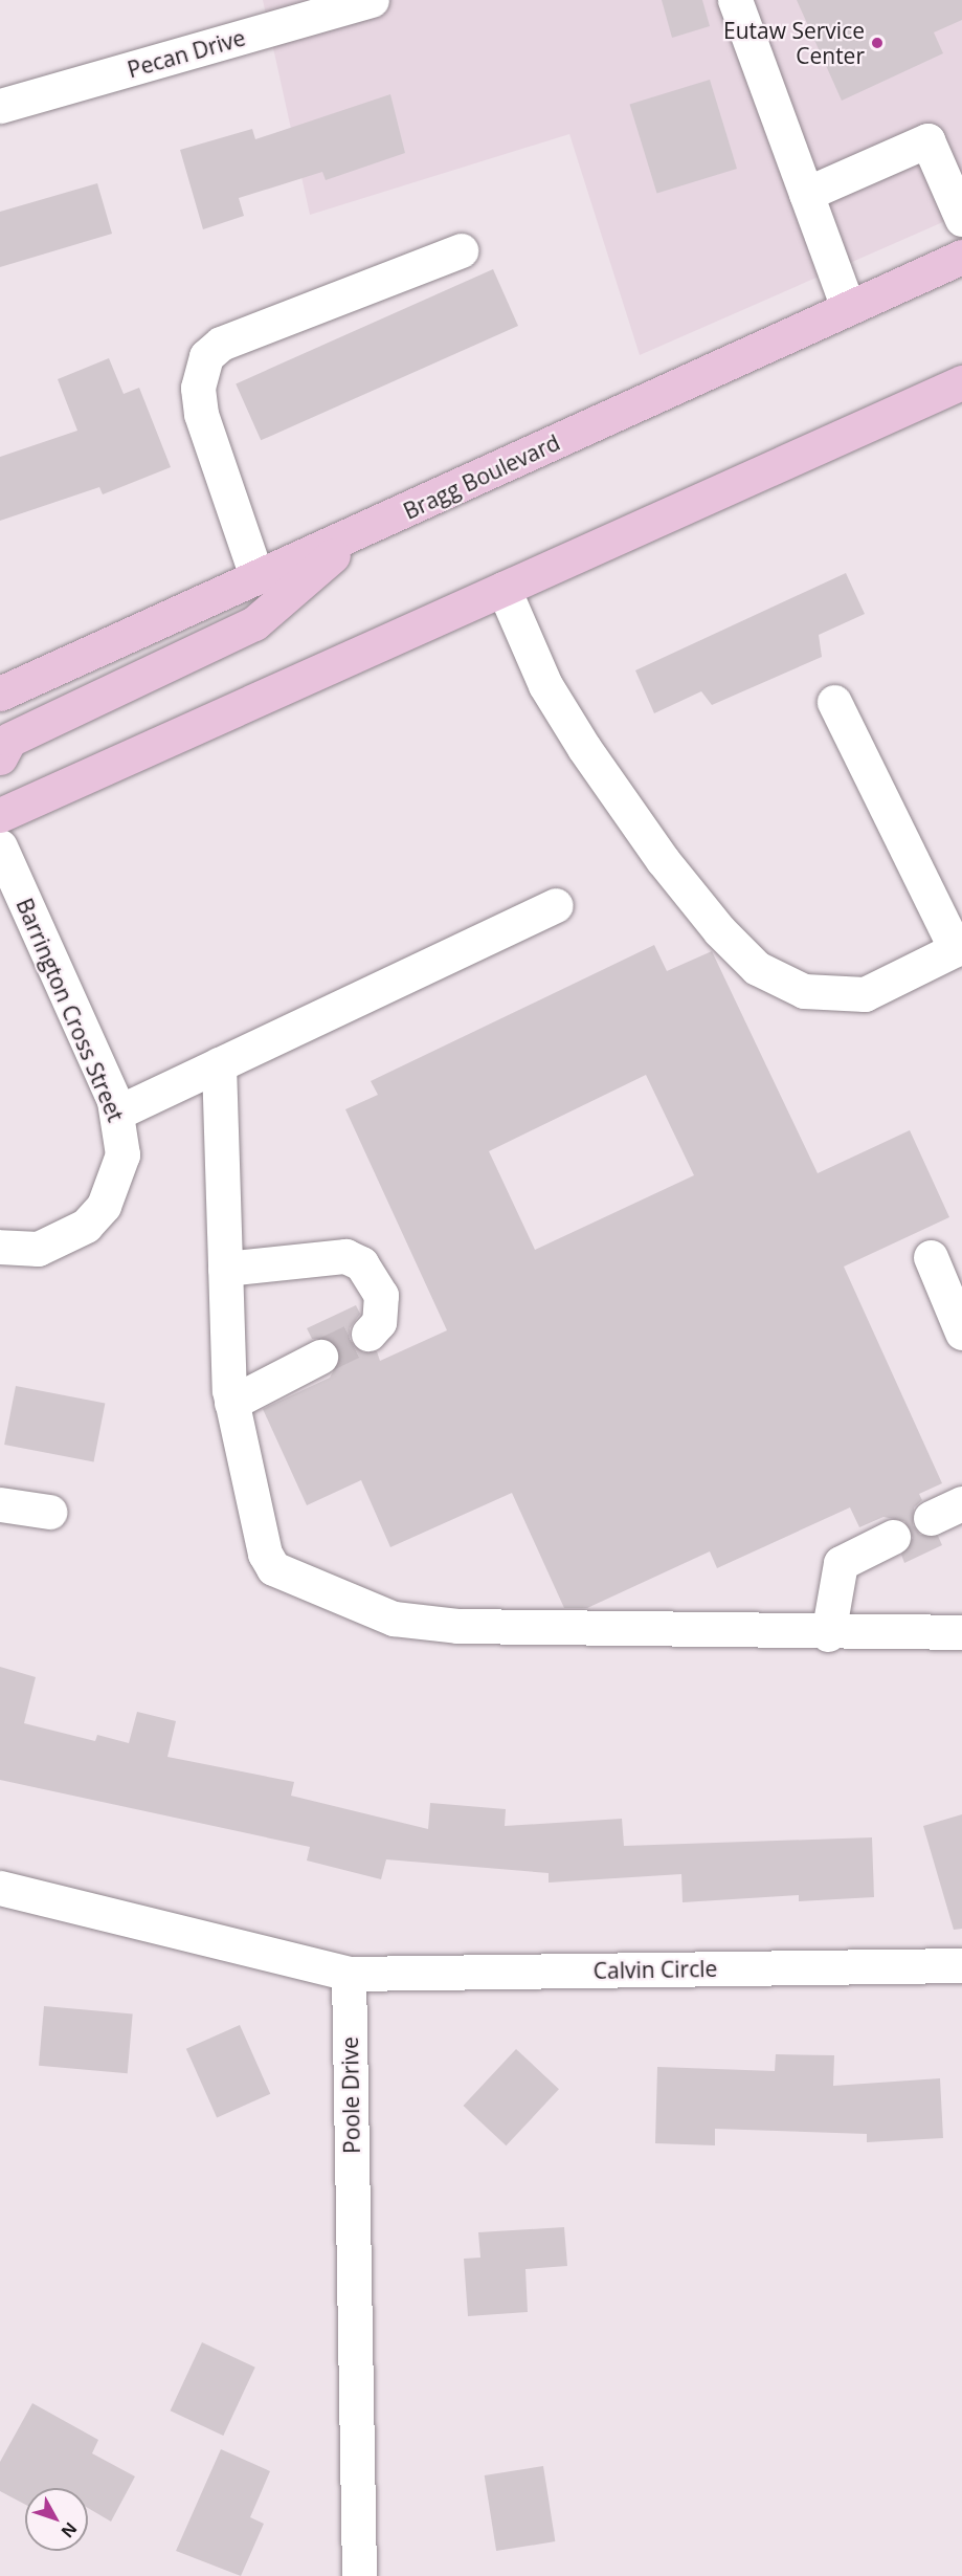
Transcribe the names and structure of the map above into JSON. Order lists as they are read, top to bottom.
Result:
{
  "streets": {
    "main road": ["Bragg Boulevard"],
    "street": [
      "Pecan Drive",
      "Barrington Cross Street",
      "Calvin Circle",
      "Poole Drive"
    ]
  },
  "crossings": [
    ["Calvin Circle", "Poole Drive"]
  ],
  "places": ["Eutaw Service Center"],
  "north": "bottom right"
}
